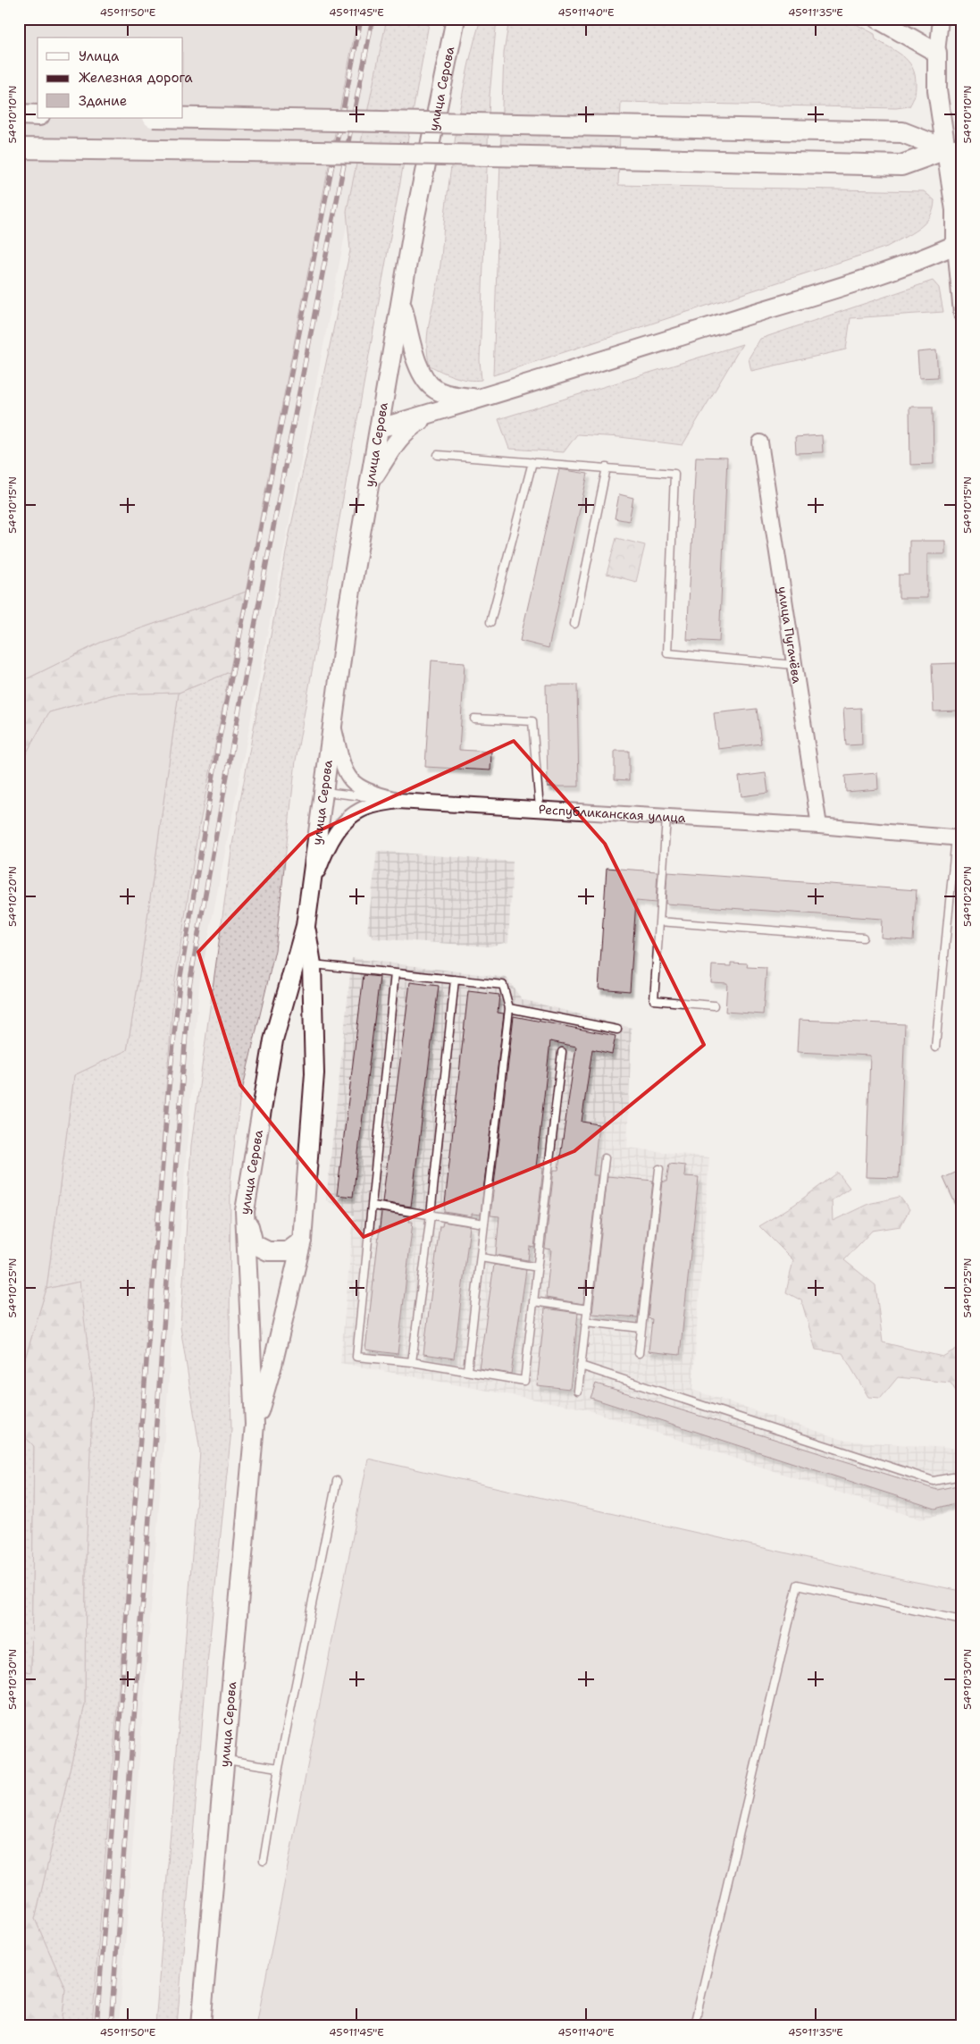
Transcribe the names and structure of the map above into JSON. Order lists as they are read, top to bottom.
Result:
{
  "streets": {
    "street": ["улица Серова", "улица Пугачёва", "Республиканская улица"]
  },
  "crossings": [
    ["улица Серова", "Республиканская улица"],
    ["улица Пугачёва", "Республиканская улица"]
  ],
  "legend": ["Улица", "Железная дорога", "Здание"],
  "coordinates": [
    "45°11'50\"E",
    "45°11'45\"E",
    "45°11'40\"E",
    "45°11'35\"E",
    "54°10'10\"N",
    "54°10'15\"N",
    "54°10'20\"N",
    "54°10'25\"N",
    "54°10'30\"N"
  ]
}
